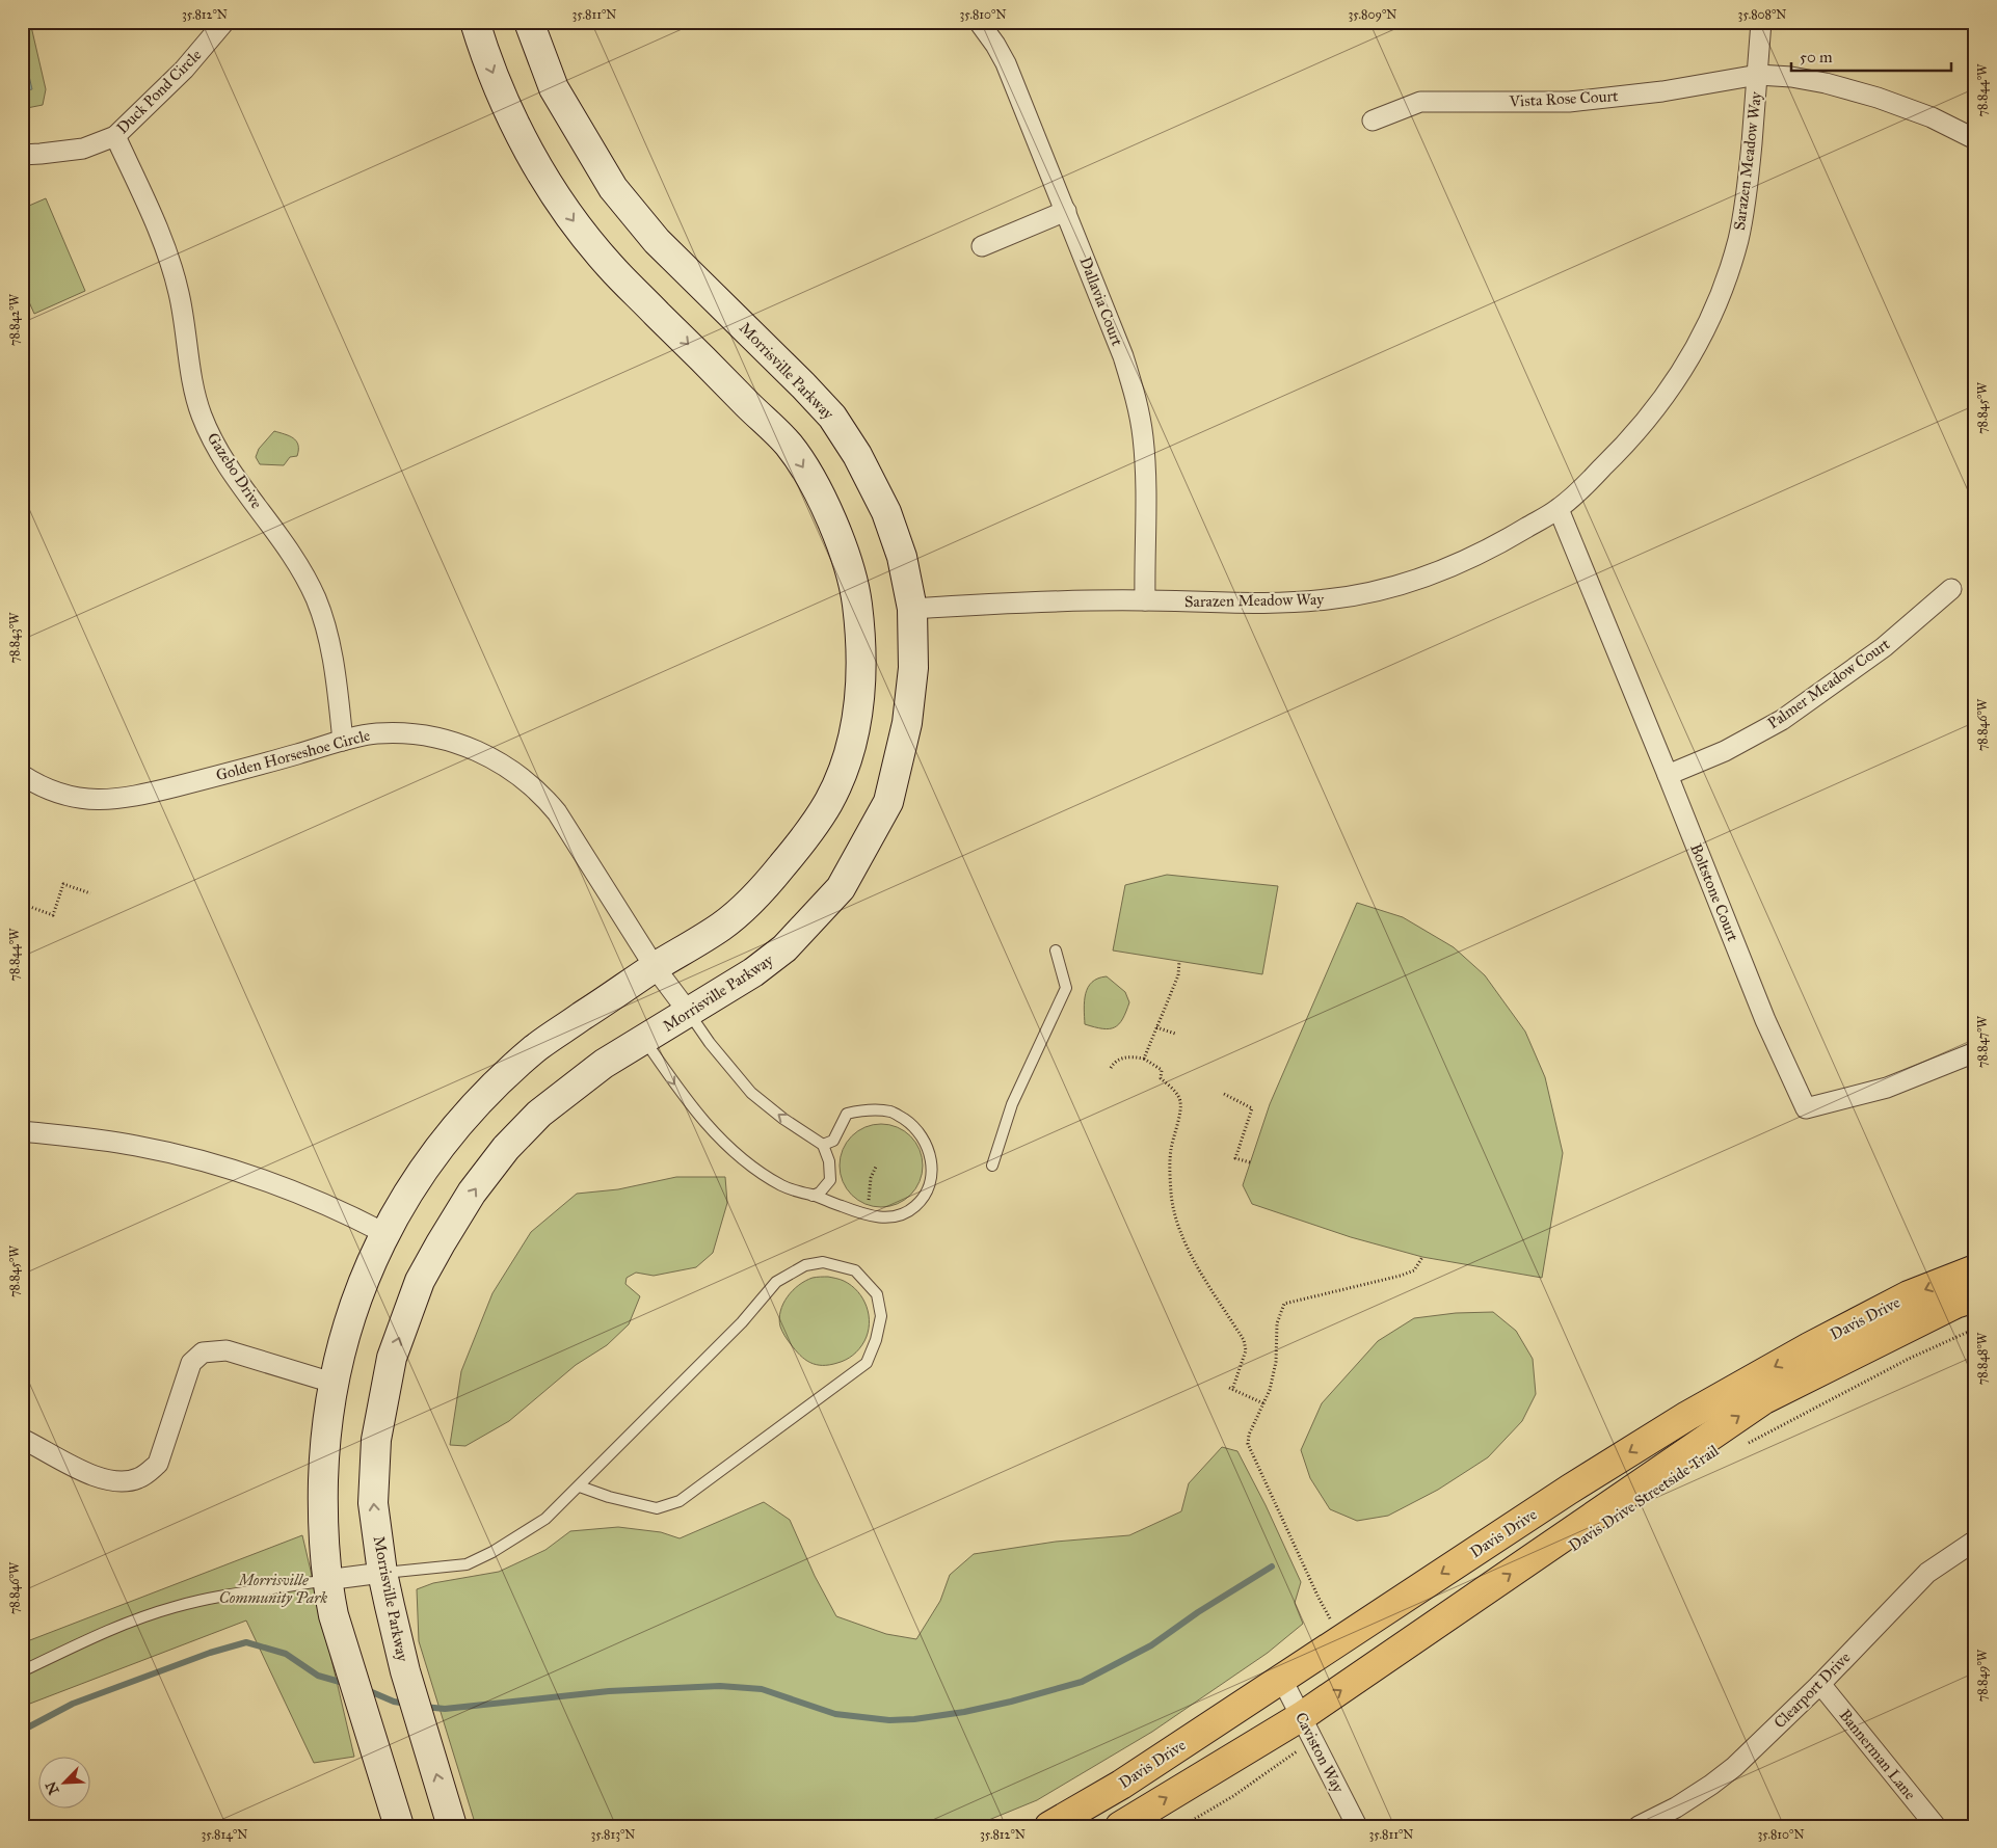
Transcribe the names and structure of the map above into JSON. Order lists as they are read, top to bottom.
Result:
{
  "streets": {
    "main road": ["Morrisville Parkway", "Davis Drive"],
    "street": [
      "Duck Pond Circle",
      "Vista Rose Court",
      "Sarazen Meadow Way",
      "Dallavia Court",
      "Gazebo Drive",
      "Palmer Meadow Court",
      "Golden Horseshoe Circle",
      "Boltstone Court",
      "Clearport Drive",
      "Caviston Way",
      "Bannerman Lane"
    ],
    "path": ["Davis Drive Streetside Trail"]
  },
  "crossings": [
    ["Duck Pond Circle", "Gazebo Drive"],
    ["Vista Rose Court", "Sarazen Meadow Way"],
    ["Sarazen Meadow Way", "Dallavia Court"],
    ["Sarazen Meadow Way", "Morrisville Parkway"],
    ["Sarazen Meadow Way", "Boltstone Court"],
    ["Morrisville Parkway", "Golden Horseshoe Circle"],
    ["Gazebo Drive", "Golden Horseshoe Circle"],
    ["Palmer Meadow Court", "Boltstone Court"],
    ["Davis Drive", "Caviston Way"],
    ["Clearport Drive", "Bannerman Lane"]
  ],
  "parks": ["Morrisville Community Park"],
  "scale_bar": "50 m",
  "north": "bottom left",
  "coordinates": [
    "35.812°N",
    "35.811°N",
    "35.810°N",
    "35.809°N",
    "35.808°N",
    "78.844°W",
    "78.842°W",
    "78.845°W",
    "78.843°W",
    "78.846°W",
    "78.847°W",
    "78.848°W",
    "78.849°W",
    "35.814°N",
    "35.813°N"
  ]
}
